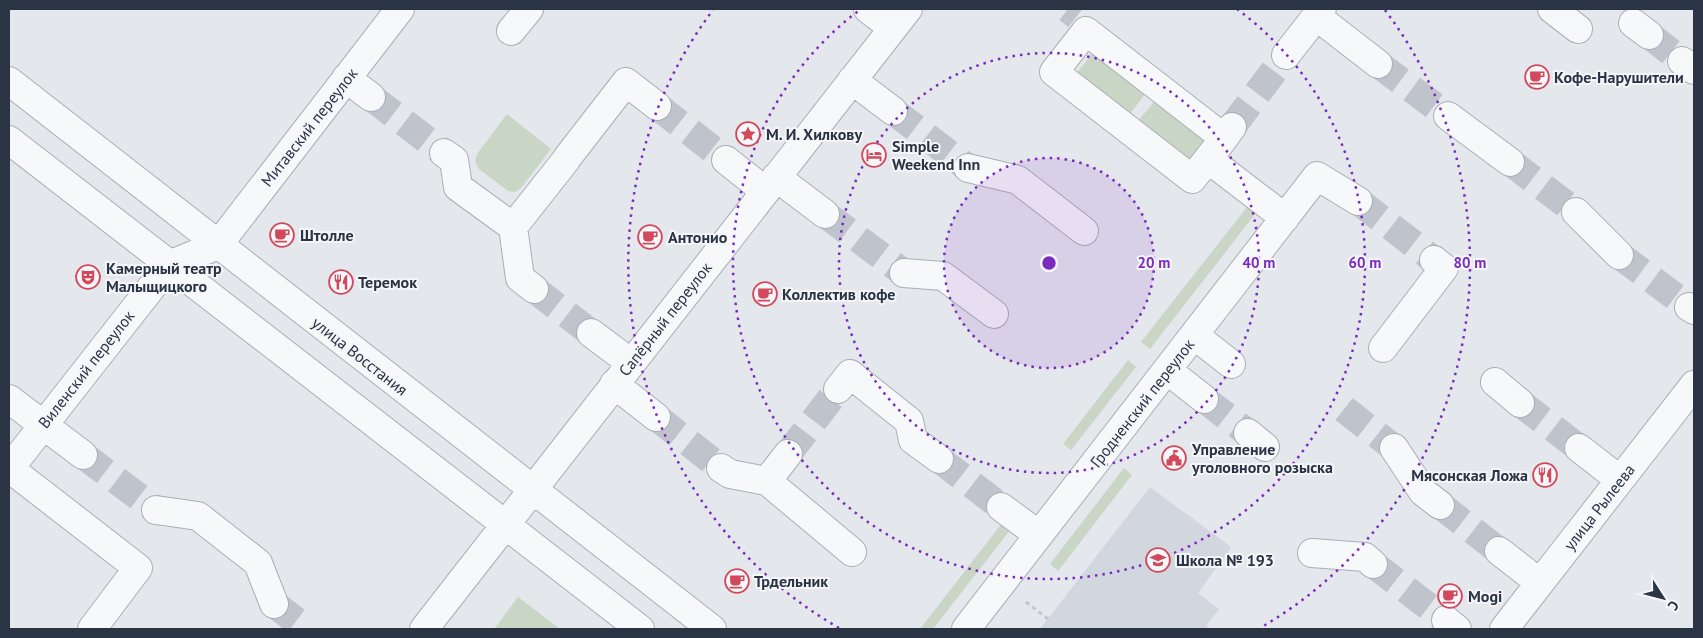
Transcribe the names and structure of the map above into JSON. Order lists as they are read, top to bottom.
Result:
{
  "streets": {
    "street": [
      "Митавский переулок",
      "Сапёрный переулок",
      "улица Восстания",
      "Виленский переулок",
      "Гродненский переулок",
      "улица Рылеева"
    ]
  },
  "crossings": [
    ["Митавский переулок", "улица Восстания"],
    ["Сапёрный переулок", "улица Восстания"]
  ],
  "places": {
    "cafe": [
      "Кофе-Нарушители",
      "Штолле",
      "Антонио",
      "Коллектив кофе",
      "Трдельник",
      "Mogi"
    ],
    "place": ["М. И. Хилкову"],
    "hotel": ["Simple Weekend Inn"],
    "theatre": ["Камерный театр Малыщицкого"],
    "restaurant": ["Теремок", "Мясонская Ложа"],
    "public building": ["Управление уголовного розыска"],
    "school or university": ["Школа № 193"]
  },
  "north": "bottom right",
  "rings": [
    "20 m",
    "40 m",
    "60 m",
    "80 m"
  ]
}
